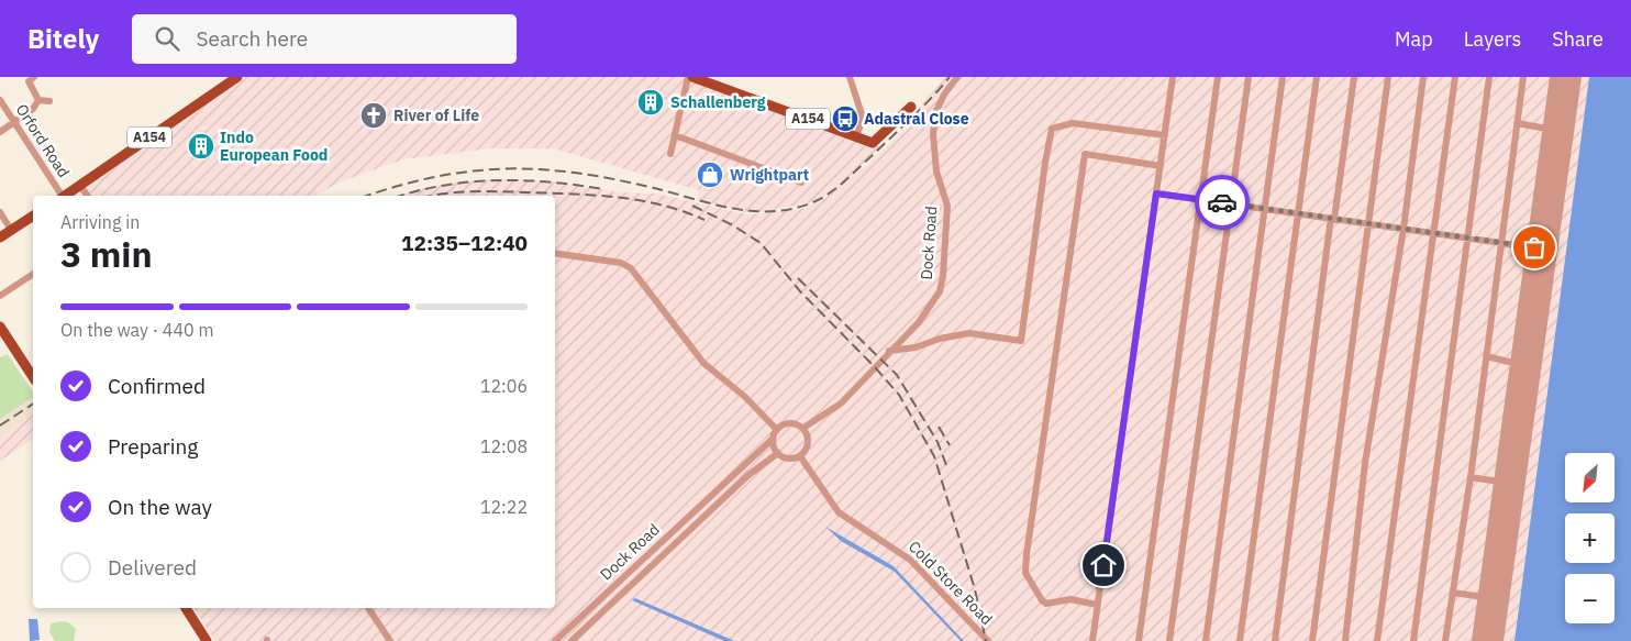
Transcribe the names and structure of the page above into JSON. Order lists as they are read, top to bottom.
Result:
{
  "streets": {
    "main road": ["A154"],
    "street": ["Orford Road", "Dock Road", "Cold Store Road"]
  },
  "crossings": [
    ["A154", "Orford Road"],
    ["Dock Road", "Cold Store Road"]
  ],
  "places": {
    "building": ["Schallenberg", "Indo European Food"],
    "church": ["River of Life"],
    "bus stop": ["Adastral Close"],
    "shop": ["Wrightpart"]
  },
  "north": "bottom left",
  "page": {
    "header": "Bitely",
    "search": "Search here",
    "nav": ["Map", "Layers", "Share"],
    "heading": ["3 min", "Arriving in", "12:35–12:40"],
    "bar": "On the way · 440 m",
    "list": [
      ["Confirmed", "12:06"],
      ["Preparing", "12:08"],
      ["On the way", "12:22"],
      "Delivered"
    ],
    "map_buttons": ["+", "−"]
  }
}
